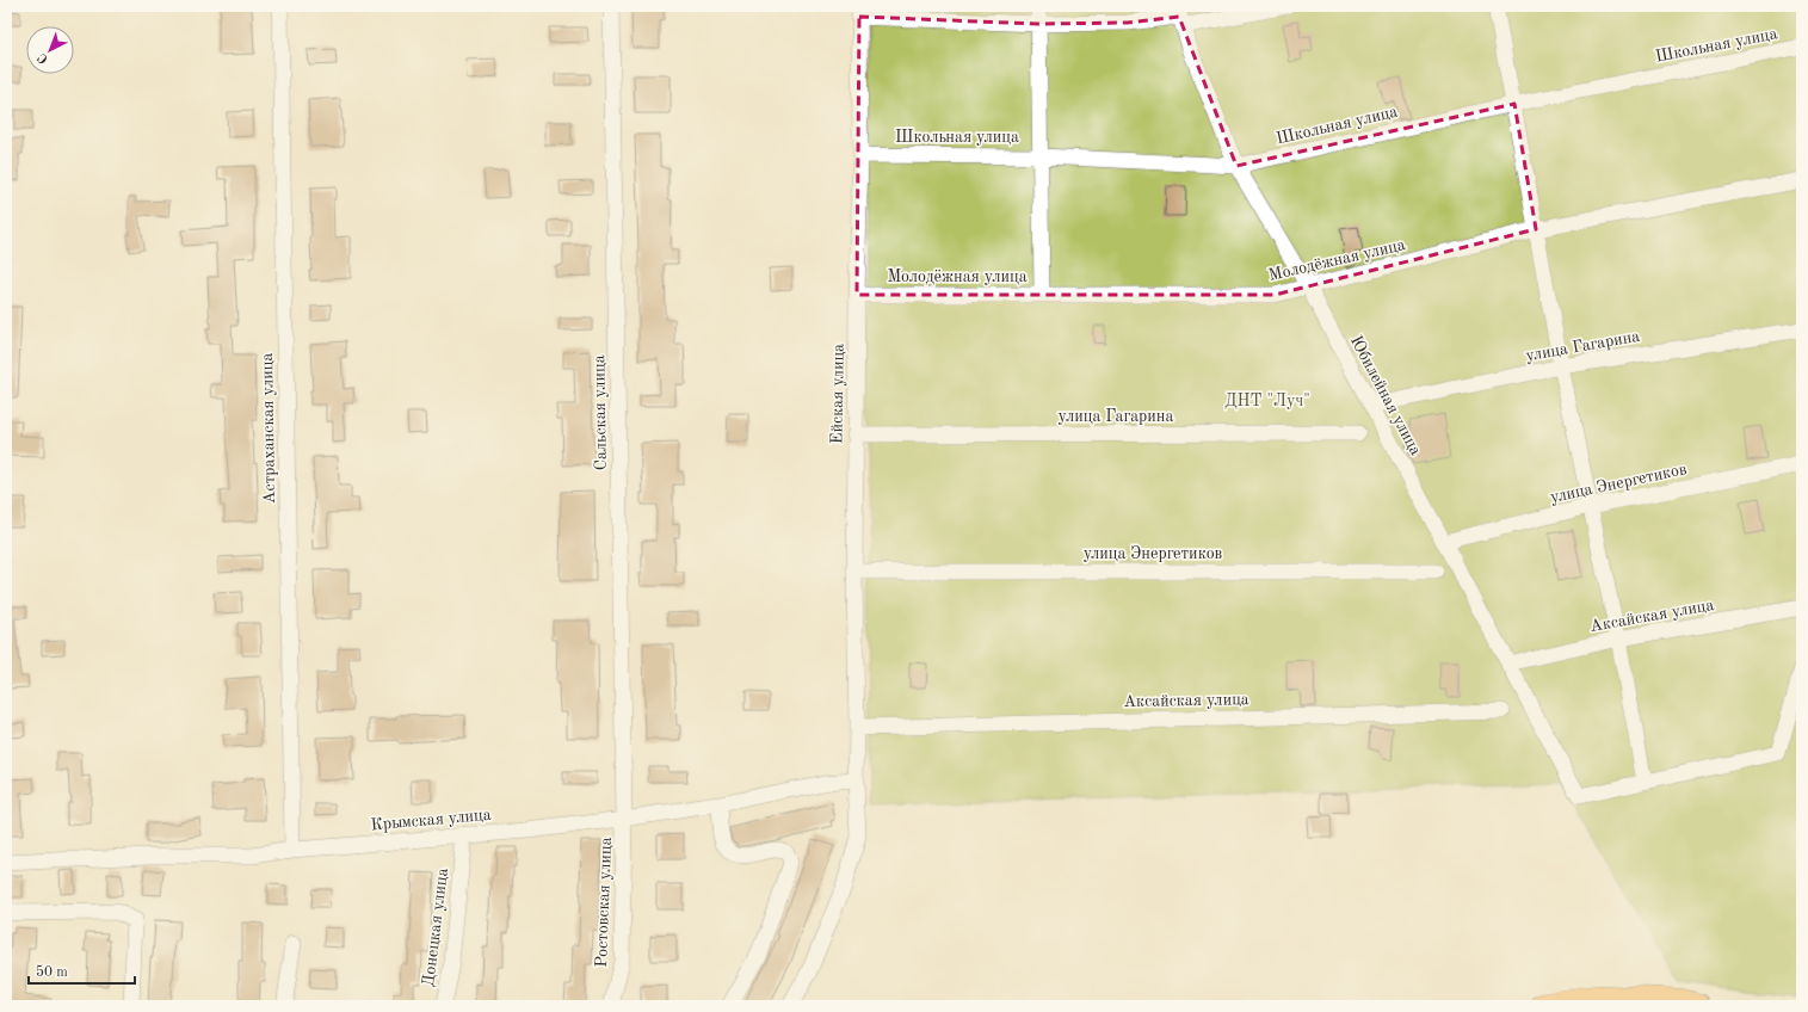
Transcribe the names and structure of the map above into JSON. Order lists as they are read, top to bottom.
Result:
{
  "streets": {
    "street": [
      "Школьная улица",
      "Молодёжная улица",
      "улица Гагарина",
      "Ейская улица",
      "Юбилейная улица",
      "Сальская улица",
      "Астраханская улица",
      "улица Энергетиков",
      "Аксайская улица",
      "Крымская улица",
      "Ростовская улица",
      "Донецкая улица"
    ]
  },
  "crossings": [
    ["Школьная улица", "Ейская улица"],
    ["Школьная улица", "Юбилейная улица"],
    ["Молодёжная улица", "Ейская улица"],
    ["Молодёжная улица", "Юбилейная улица"],
    ["улица Гагарина", "Ейская улица"],
    ["улица Гагарина", "Юбилейная улица"],
    ["Ейская улица", "улица Энергетиков"],
    ["Ейская улица", "Аксайская улица"],
    ["Ейская улица", "Крымская улица"],
    ["Юбилейная улица", "улица Энергетиков"],
    ["Юбилейная улица", "Аксайская улица"],
    ["Сальская улица", "Крымская улица"],
    ["Сальская улица", "Ростовская улица"],
    ["Астраханская улица", "Крымская улица"],
    ["Крымская улица", "Ростовская улица"],
    ["Крымская улица", "Донецкая улица"]
  ],
  "parks": ["ДНТ \"Луч\""],
  "scale_bar": "50 m",
  "north": "bottom left"
}
